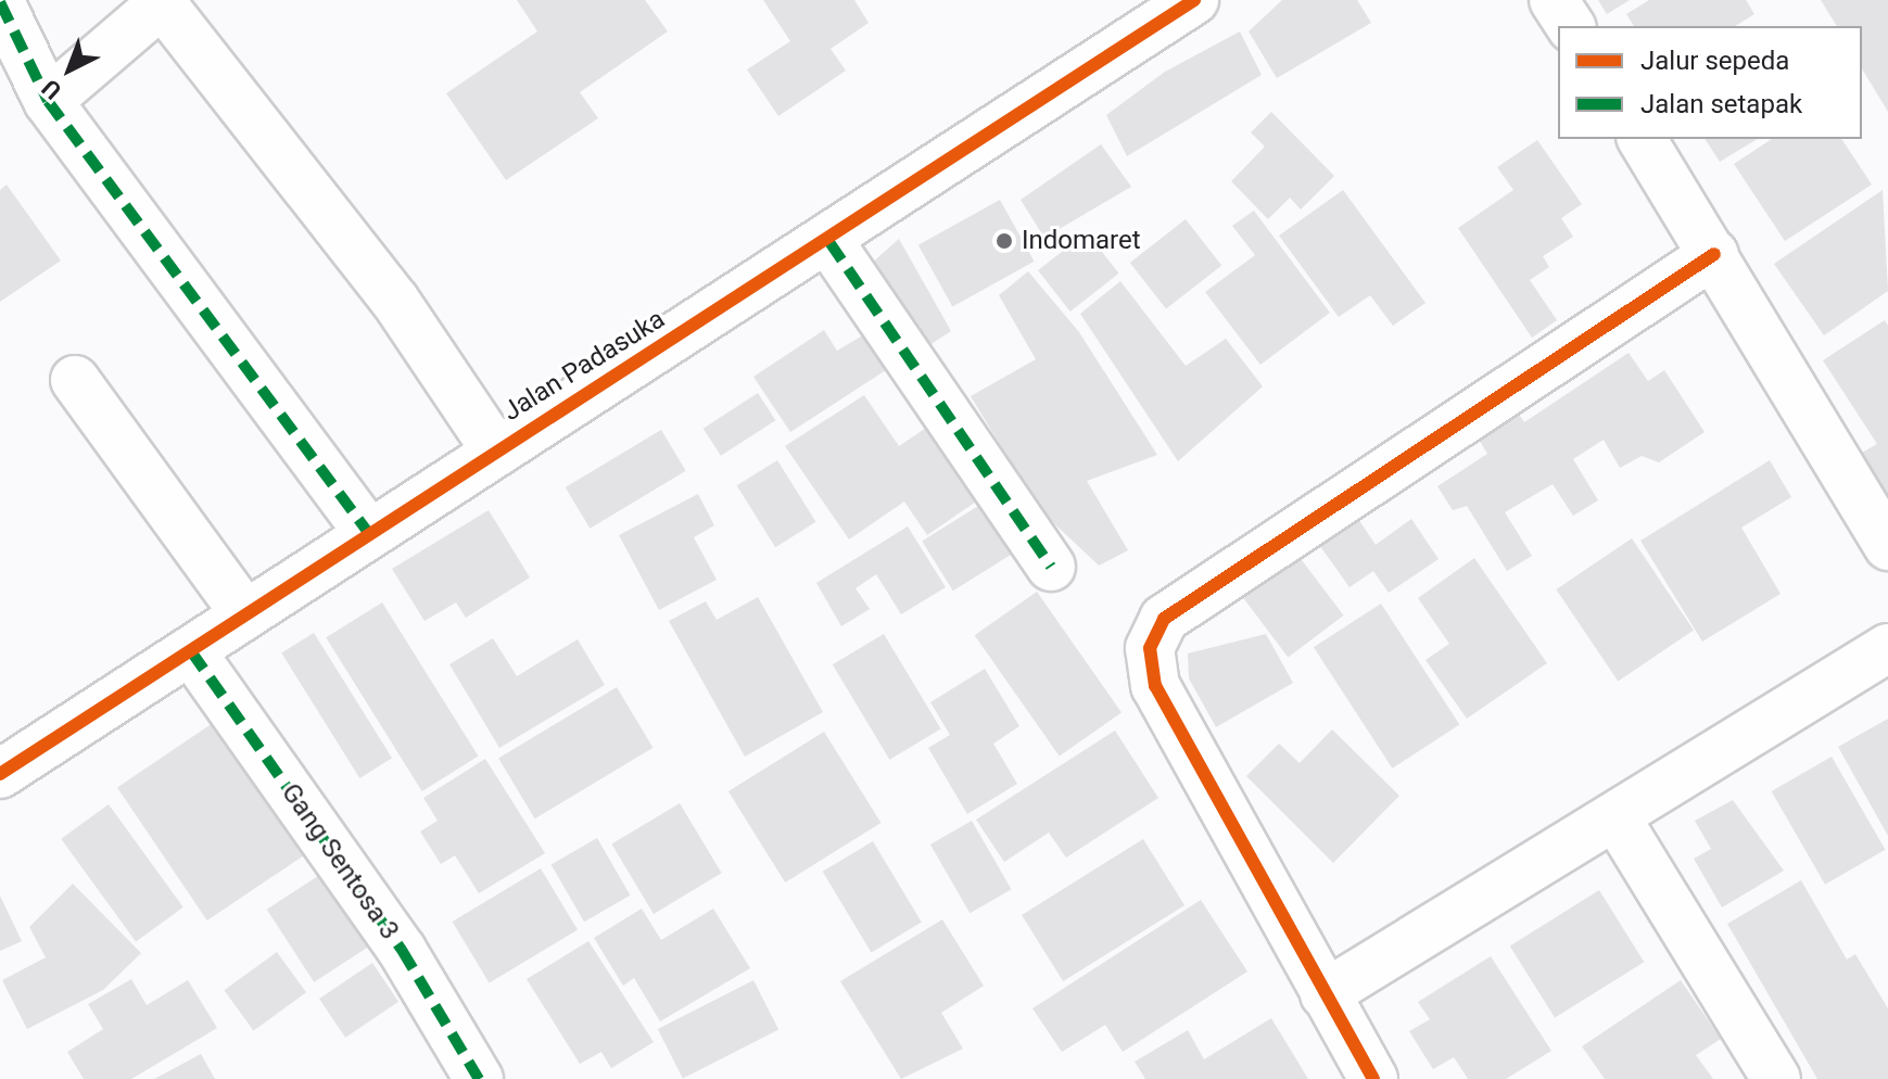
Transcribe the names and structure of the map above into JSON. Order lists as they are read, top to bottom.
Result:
{
  "streets": {
    "street": ["Jalan Padasuka", "Gang Sentosa 3"]
  },
  "crossings": [
    ["Jalan Padasuka", "Gang Sentosa 3"]
  ],
  "places": ["Indomaret"],
  "legend": ["Jalur sepeda", "Jalan setapak"],
  "north": "bottom left"
}
